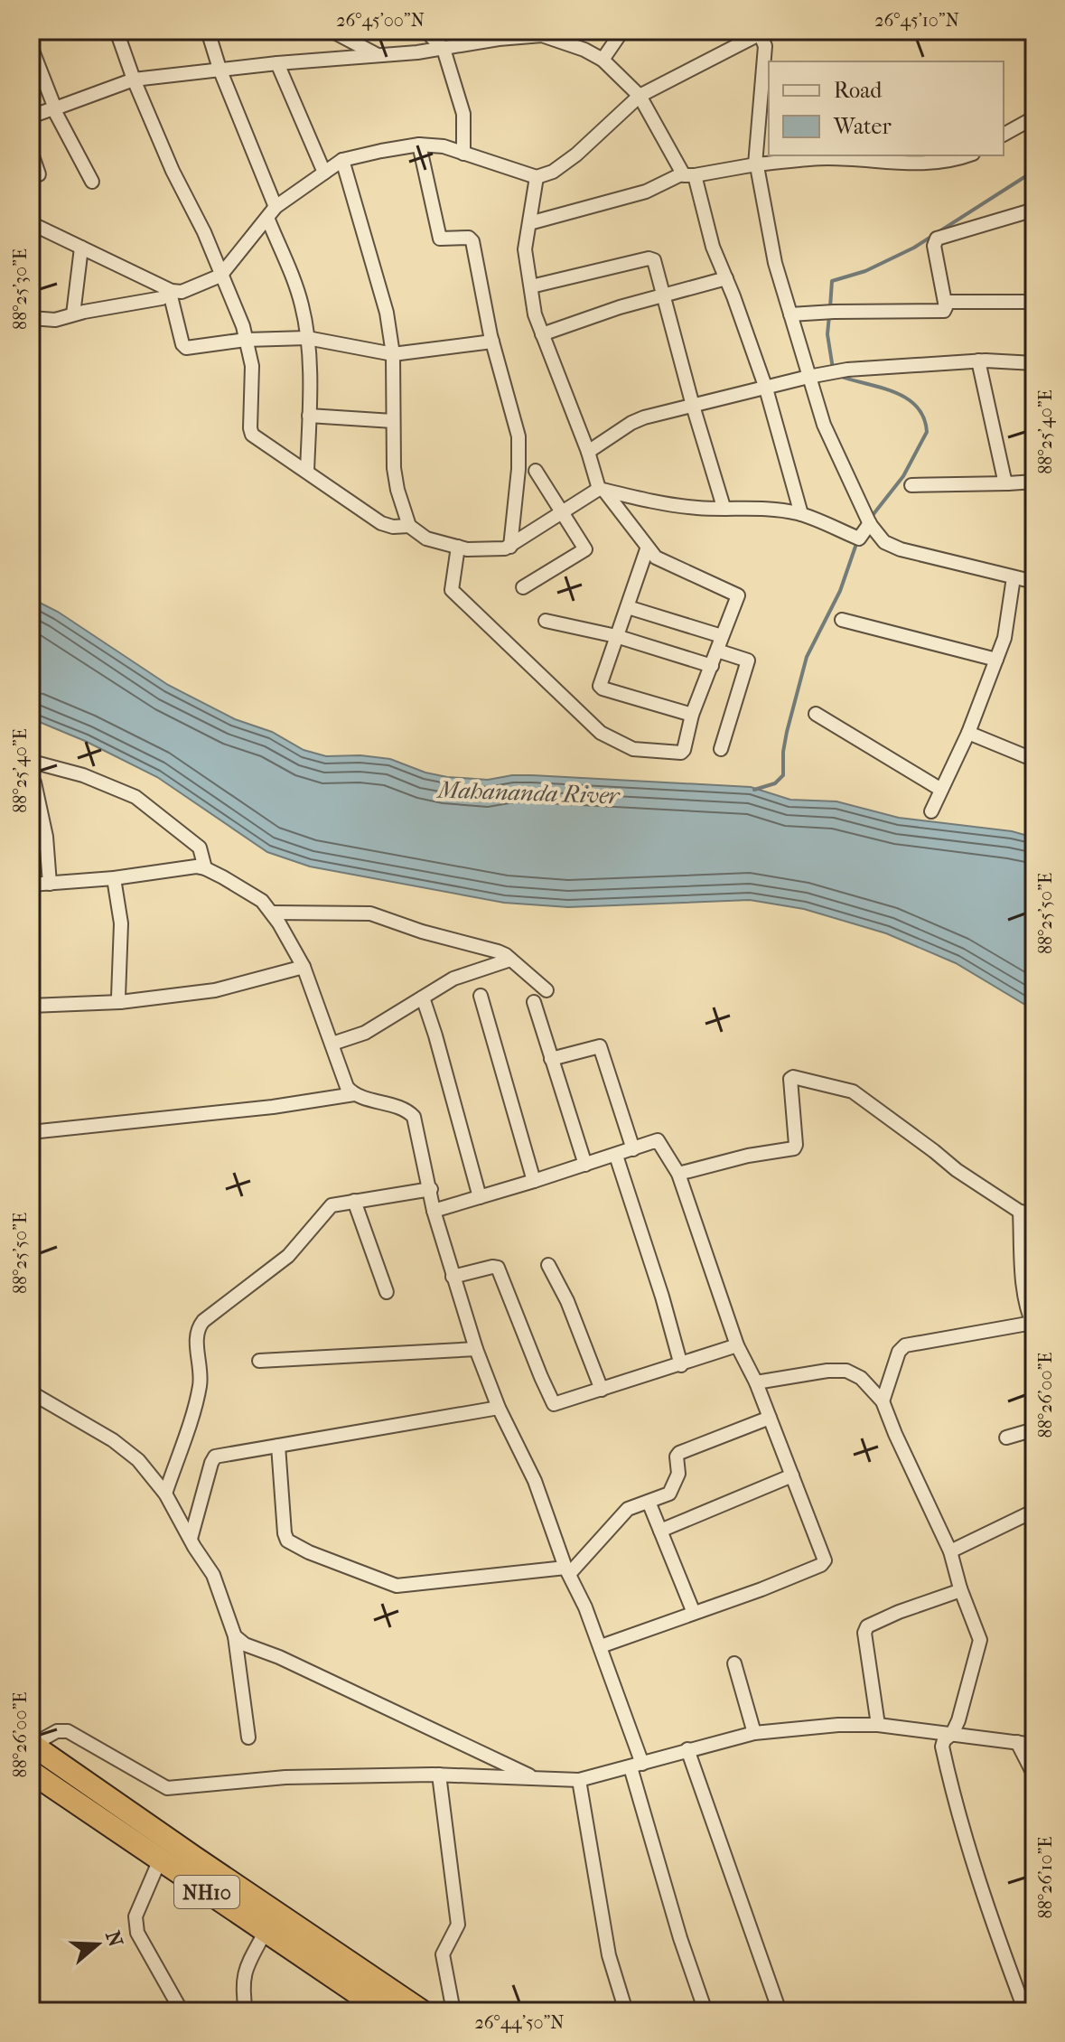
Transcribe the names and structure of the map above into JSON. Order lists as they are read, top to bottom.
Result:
{
  "streets": {
    "highway": ["NH10"]
  },
  "water": ["Mahananda River"],
  "legend": ["Road", "Water"],
  "north": "right",
  "coordinates": [
    "26°45'00\"N",
    "26°45'10\"N",
    "88°25'30\"E",
    "88°25'40\"E",
    "88°25'50\"E",
    "88°26'00\"E",
    "88°26'10\"E",
    "26°44'50\"N"
  ]
}
